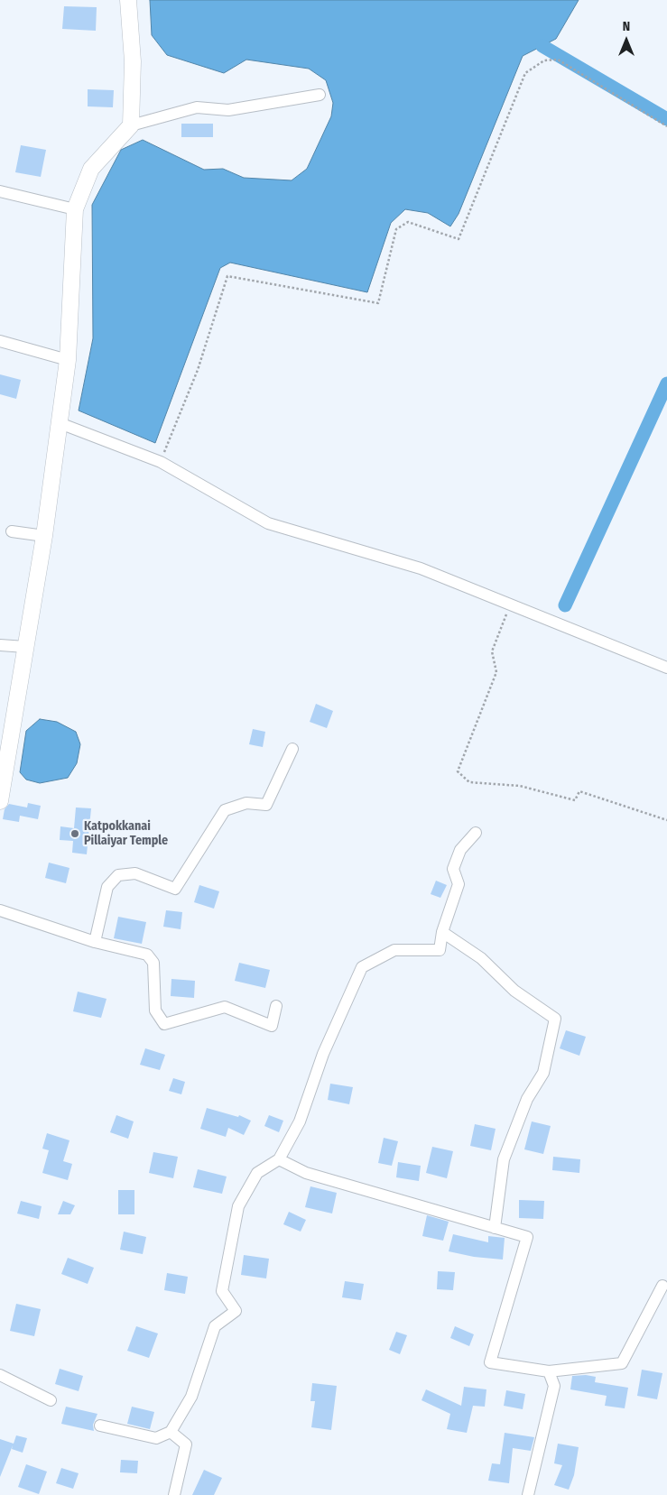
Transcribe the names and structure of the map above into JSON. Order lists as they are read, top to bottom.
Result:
{
  "places": ["Katpokkanai Pillaiyar Temple"],
  "north": "top"
}
